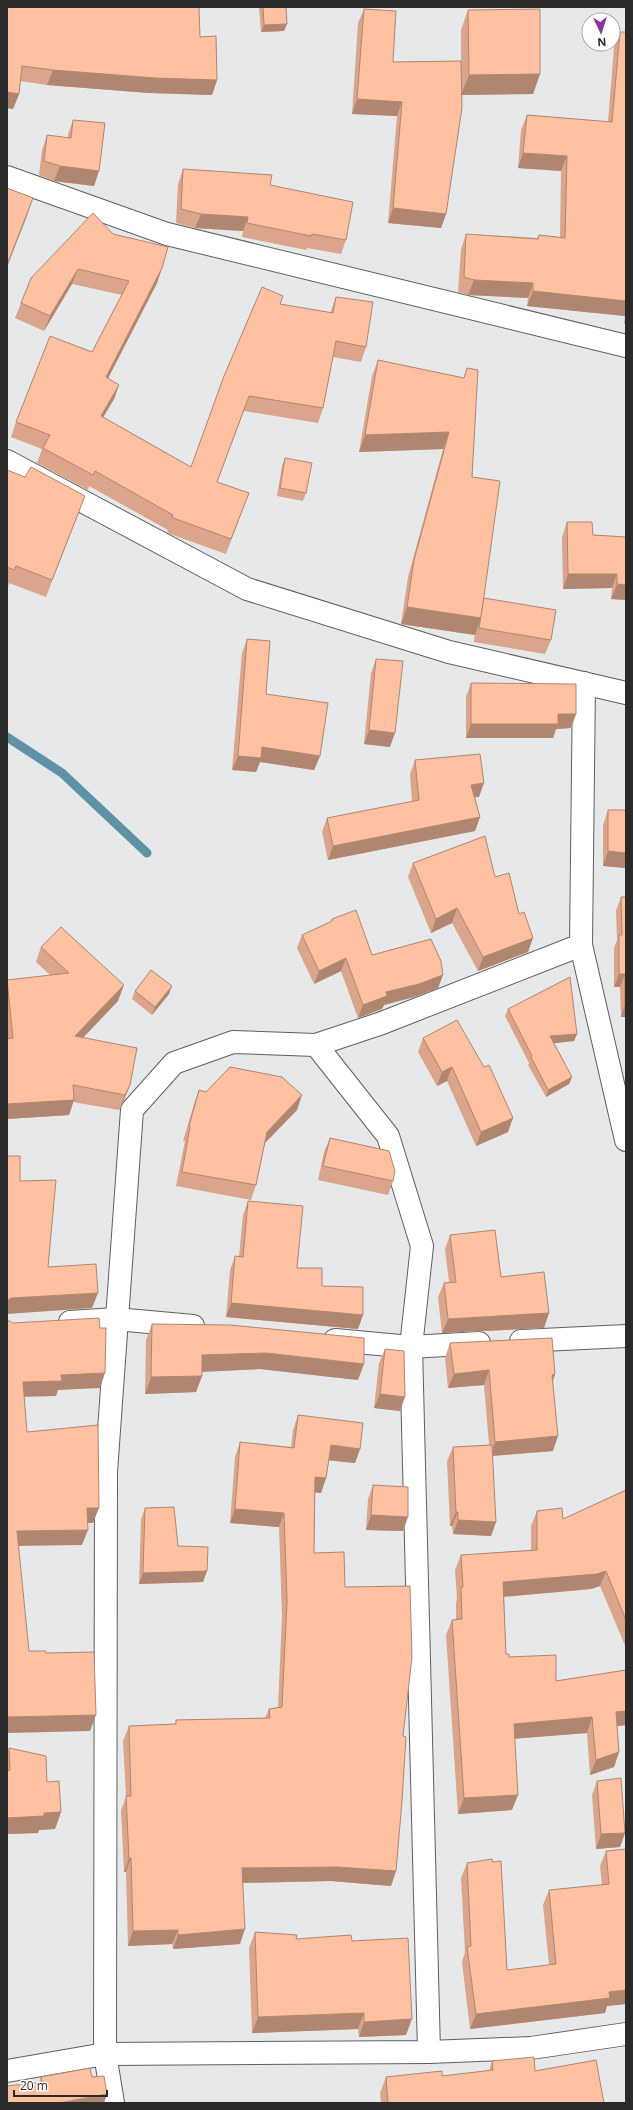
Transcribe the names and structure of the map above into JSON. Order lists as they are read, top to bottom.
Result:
{
  "scale_bar": "20 m",
  "north": "bottom"
}
